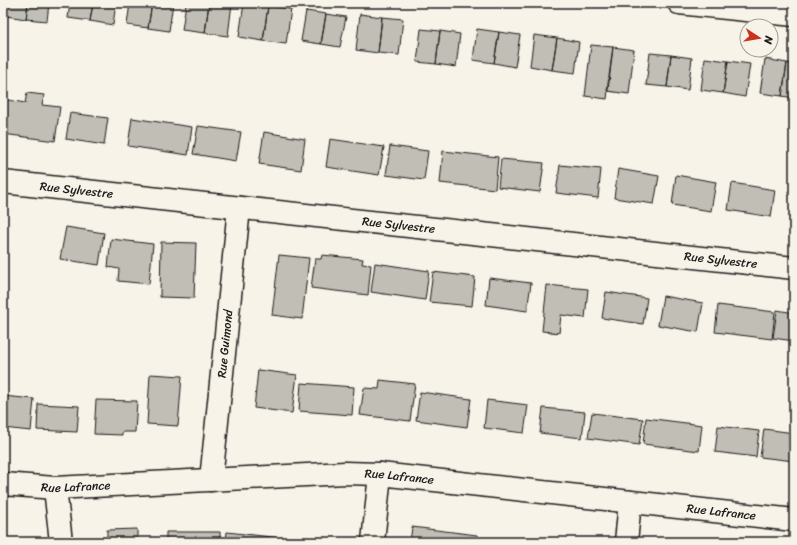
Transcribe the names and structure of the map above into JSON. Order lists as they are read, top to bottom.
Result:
{
  "streets": {
    "street": ["Rue Sylvestre", "Rue Guimond", "Rue Lafrance"]
  },
  "crossings": [
    ["Rue Sylvestre", "Rue Guimond"],
    ["Rue Guimond", "Rue Lafrance"]
  ],
  "north": "right"
}
